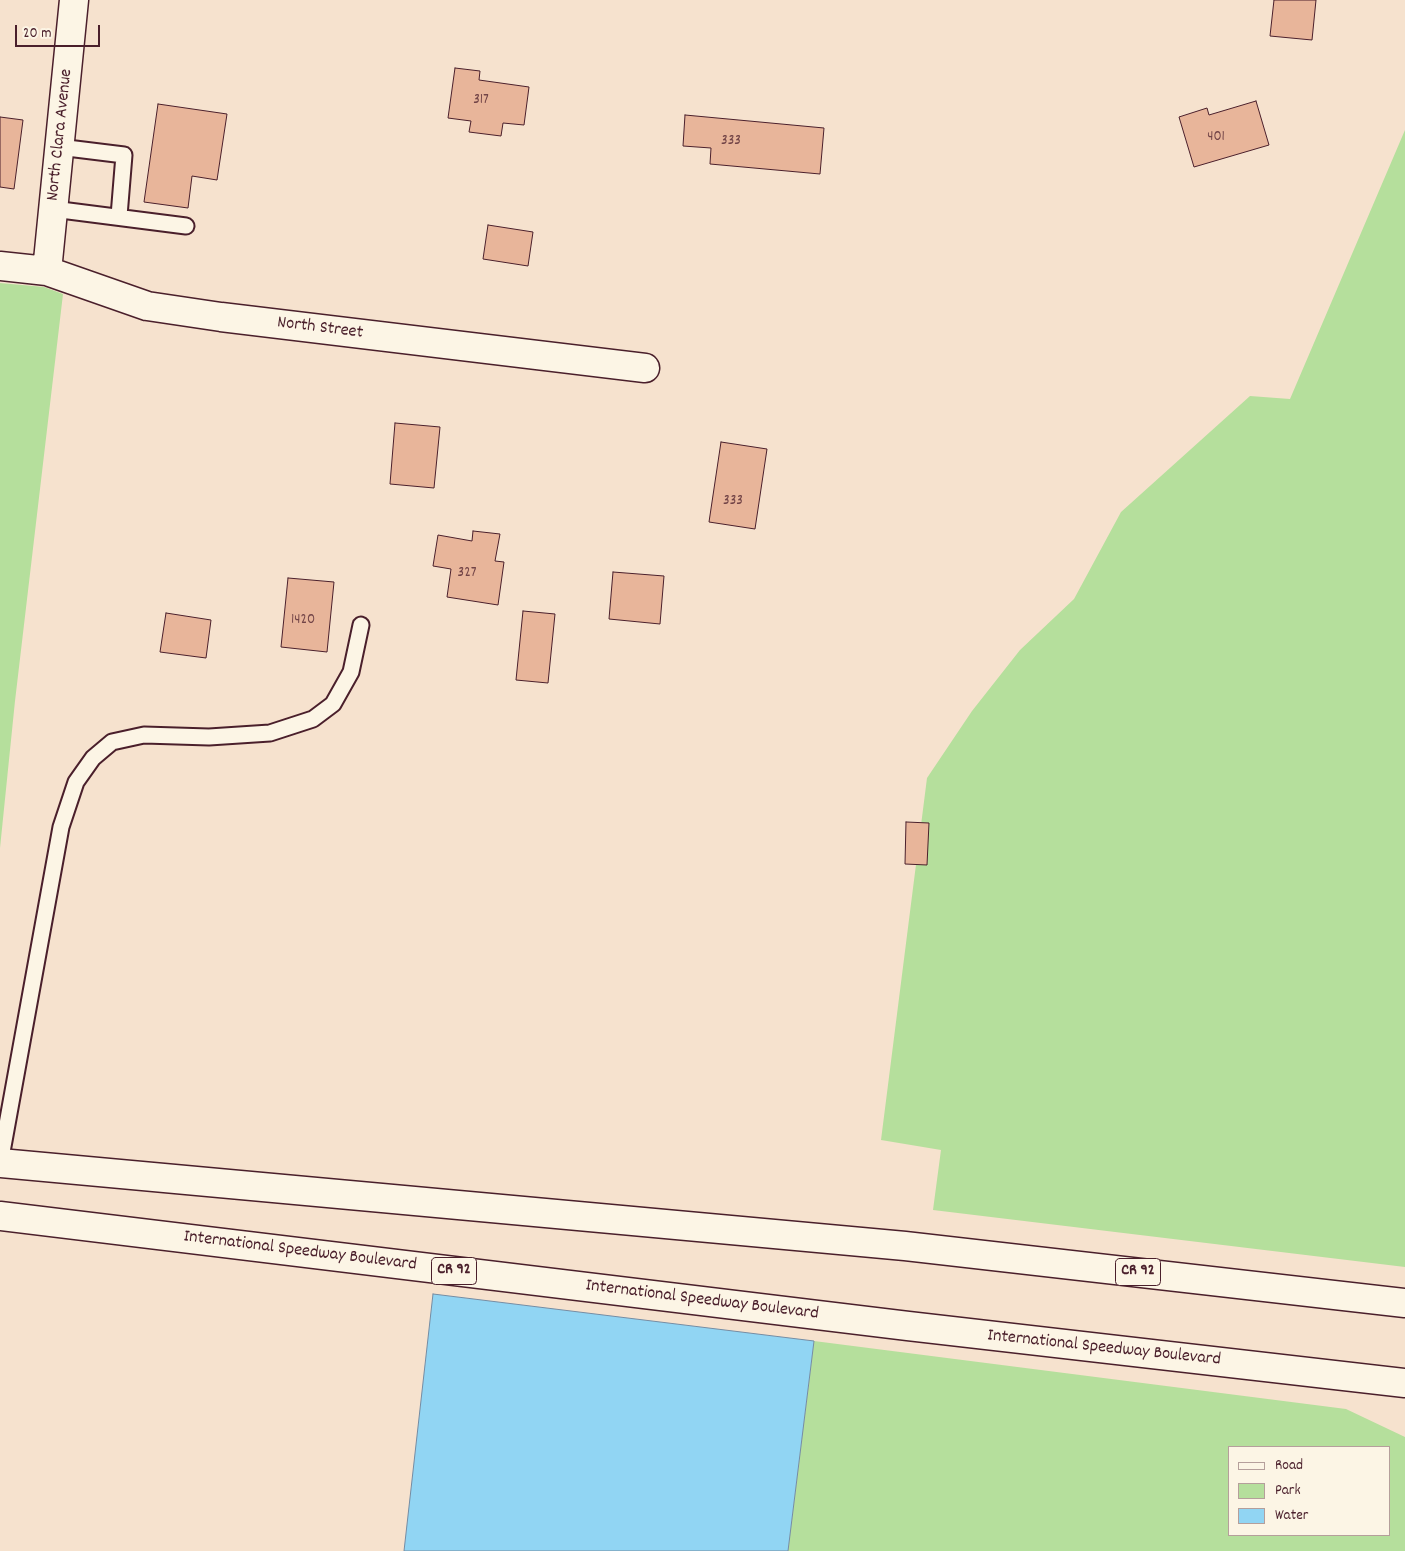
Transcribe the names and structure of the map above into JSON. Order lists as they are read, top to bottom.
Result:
{
  "streets": {
    "main road": [
      "North Clara Avenue",
      "North Street",
      "International Speedway Boulevard",
      "CR 92"
    ]
  },
  "crossings": [
    ["North Clara Avenue", "North Street"]
  ],
  "house_numbers": [
    "317",
    "401",
    "333",
    "333",
    "327",
    "1420"
  ],
  "legend": ["Road", "Park", "Water"],
  "scale_bar": "20 m"
}
